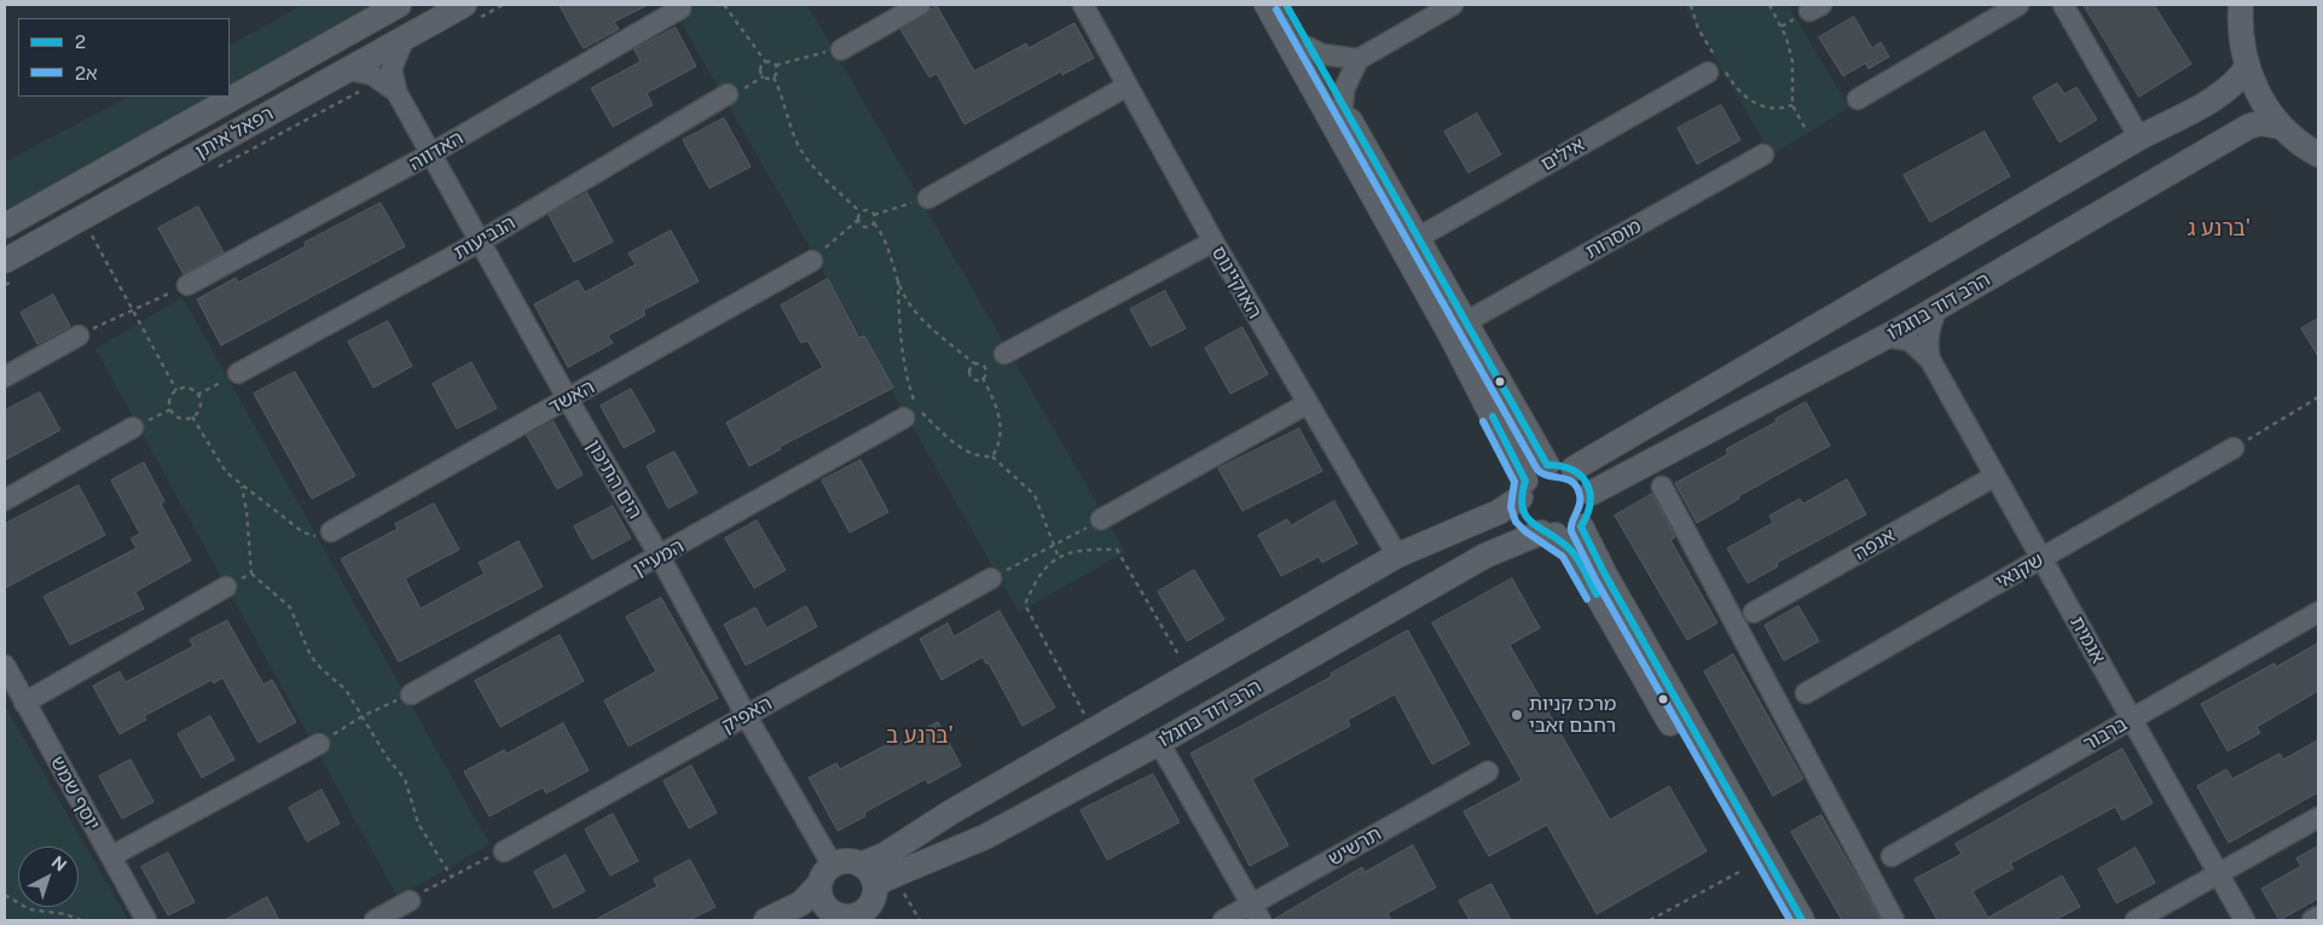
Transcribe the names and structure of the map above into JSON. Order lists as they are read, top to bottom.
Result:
{
  "streets": {
    "street": [
      "רפאל איתן",
      "האדווה",
      "אילים",
      "הנביעות",
      "מוסרות",
      "האוקיינוס",
      "הרב דוד בוזגלו",
      "האשד",
      "הים התיכון",
      "אנפה",
      "המעיין",
      "שקנאי",
      "אגמית",
      "האפיק",
      "ברבור",
      "יוסף שמש",
      "תרשיש"
    ]
  },
  "crossings": [
    ["רפאל איתן", "הים התיכון"],
    ["האדווה", "הים התיכון"],
    ["הנביעות", "הים התיכון"],
    ["הרב דוד בוזגלו", "הים התיכון"],
    ["הרב דוד בוזגלו", "אגמית"],
    ["האשד", "הים התיכון"],
    ["הים התיכון", "המעיין"],
    ["הים התיכון", "האפיק"],
    ["אנפה", "אגמית"],
    ["שקנאי", "אגמית"],
    ["אגמית", "ברבור"]
  ],
  "districts": ["ברנע ג'", "ברנע ב'"],
  "places": ["מרכז קניות רחבם זאבי"],
  "lines": ["transit line 2", "transit line 2א"],
  "legend": ["2", "2א"],
  "north": "top right"
}
